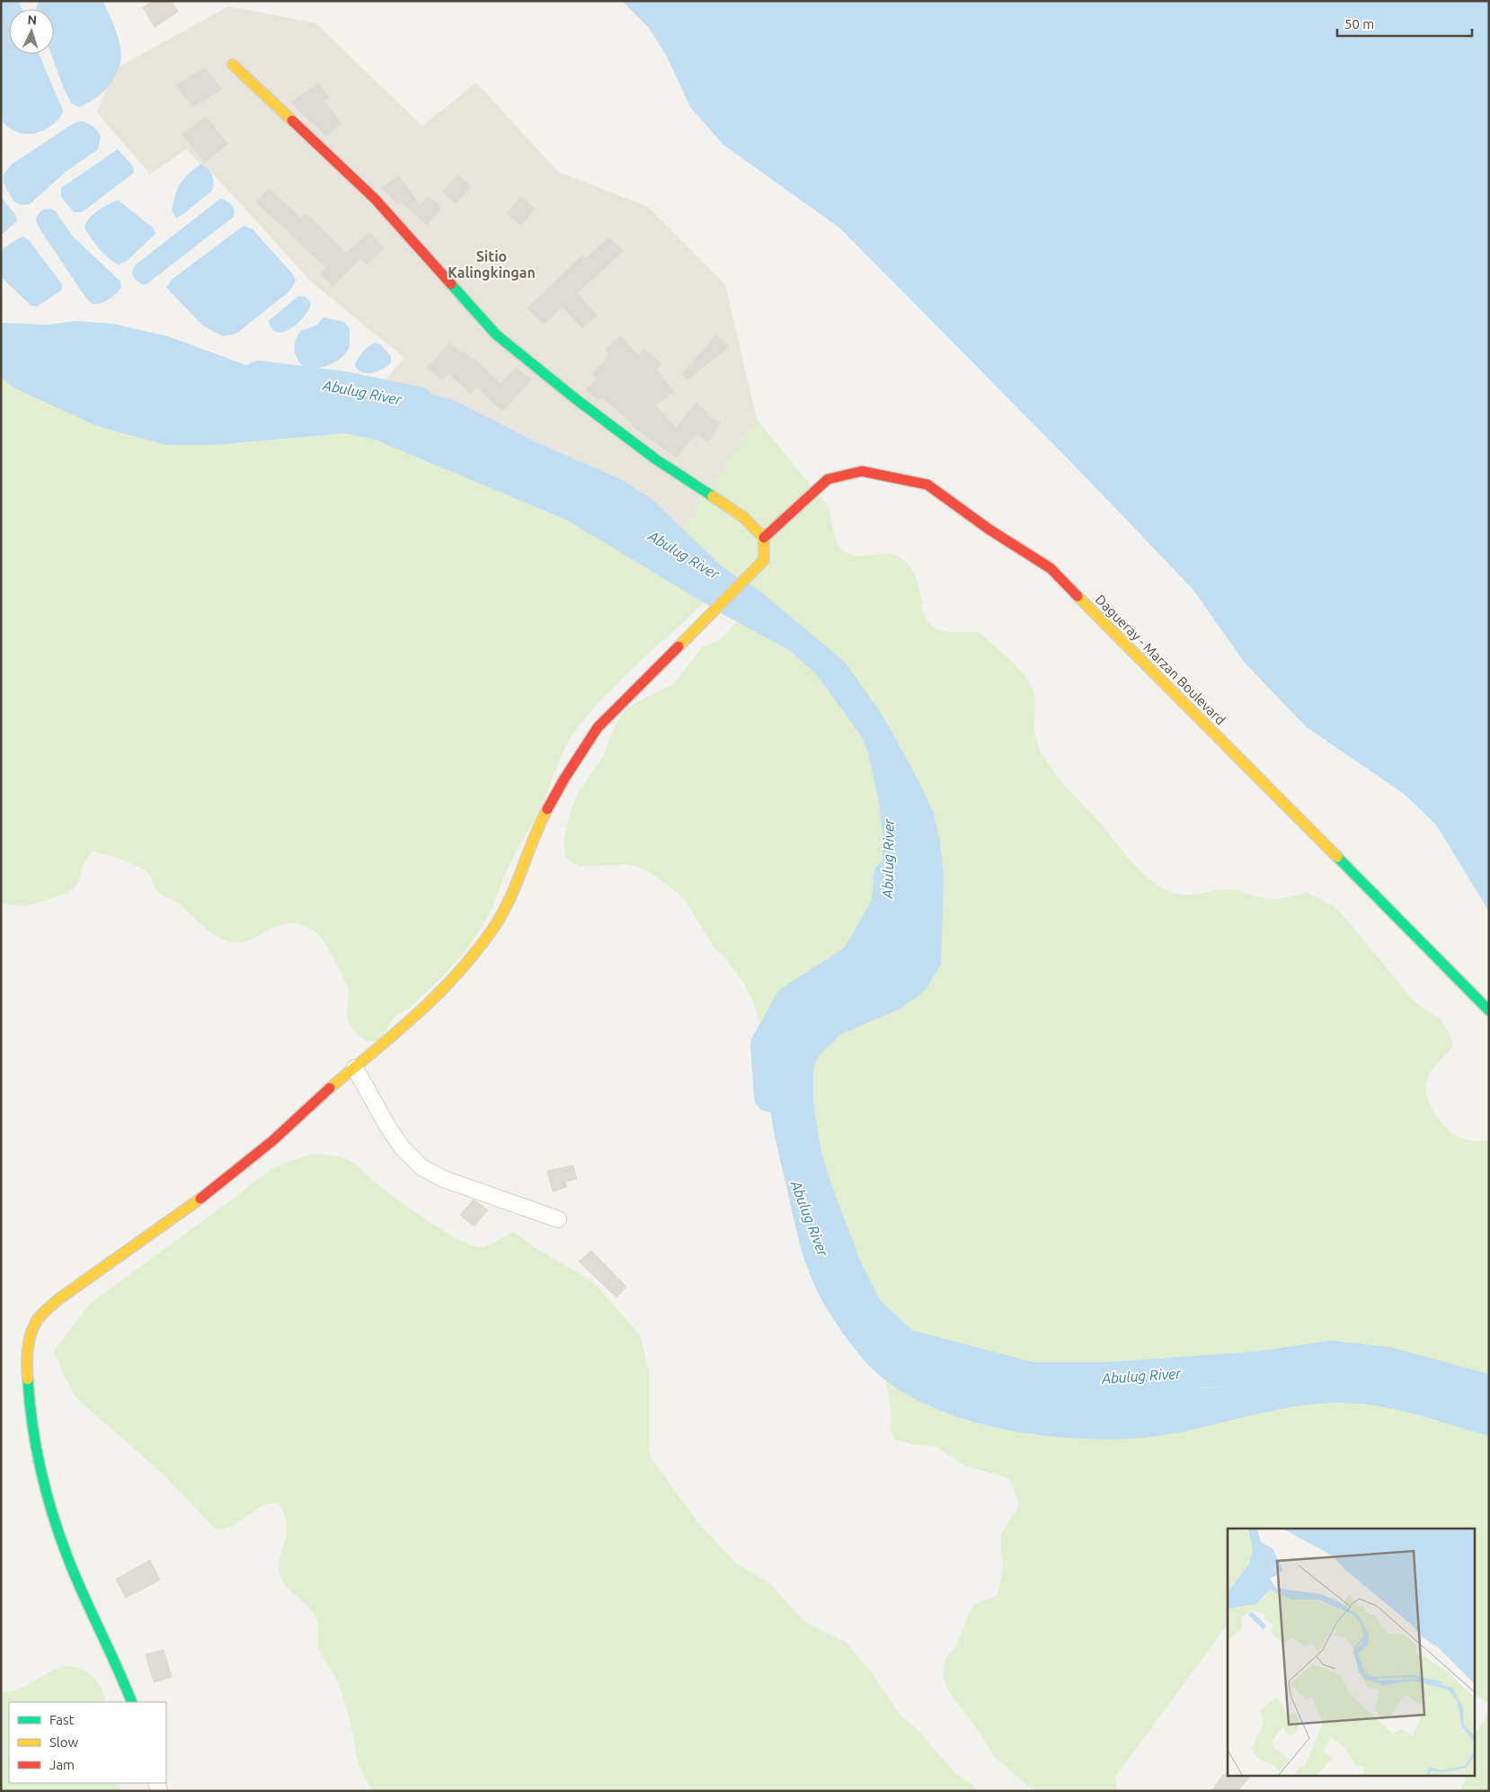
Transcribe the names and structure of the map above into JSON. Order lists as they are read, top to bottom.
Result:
{
  "streets": {
    "street": ["Dagueray - Marzan Boulevard"]
  },
  "districts": ["Sitio Kalingkingan"],
  "water": ["Abulug River"],
  "legend": ["Fast", "Slow", "Jam"],
  "scale_bar": "50 m",
  "north": "top"
}
